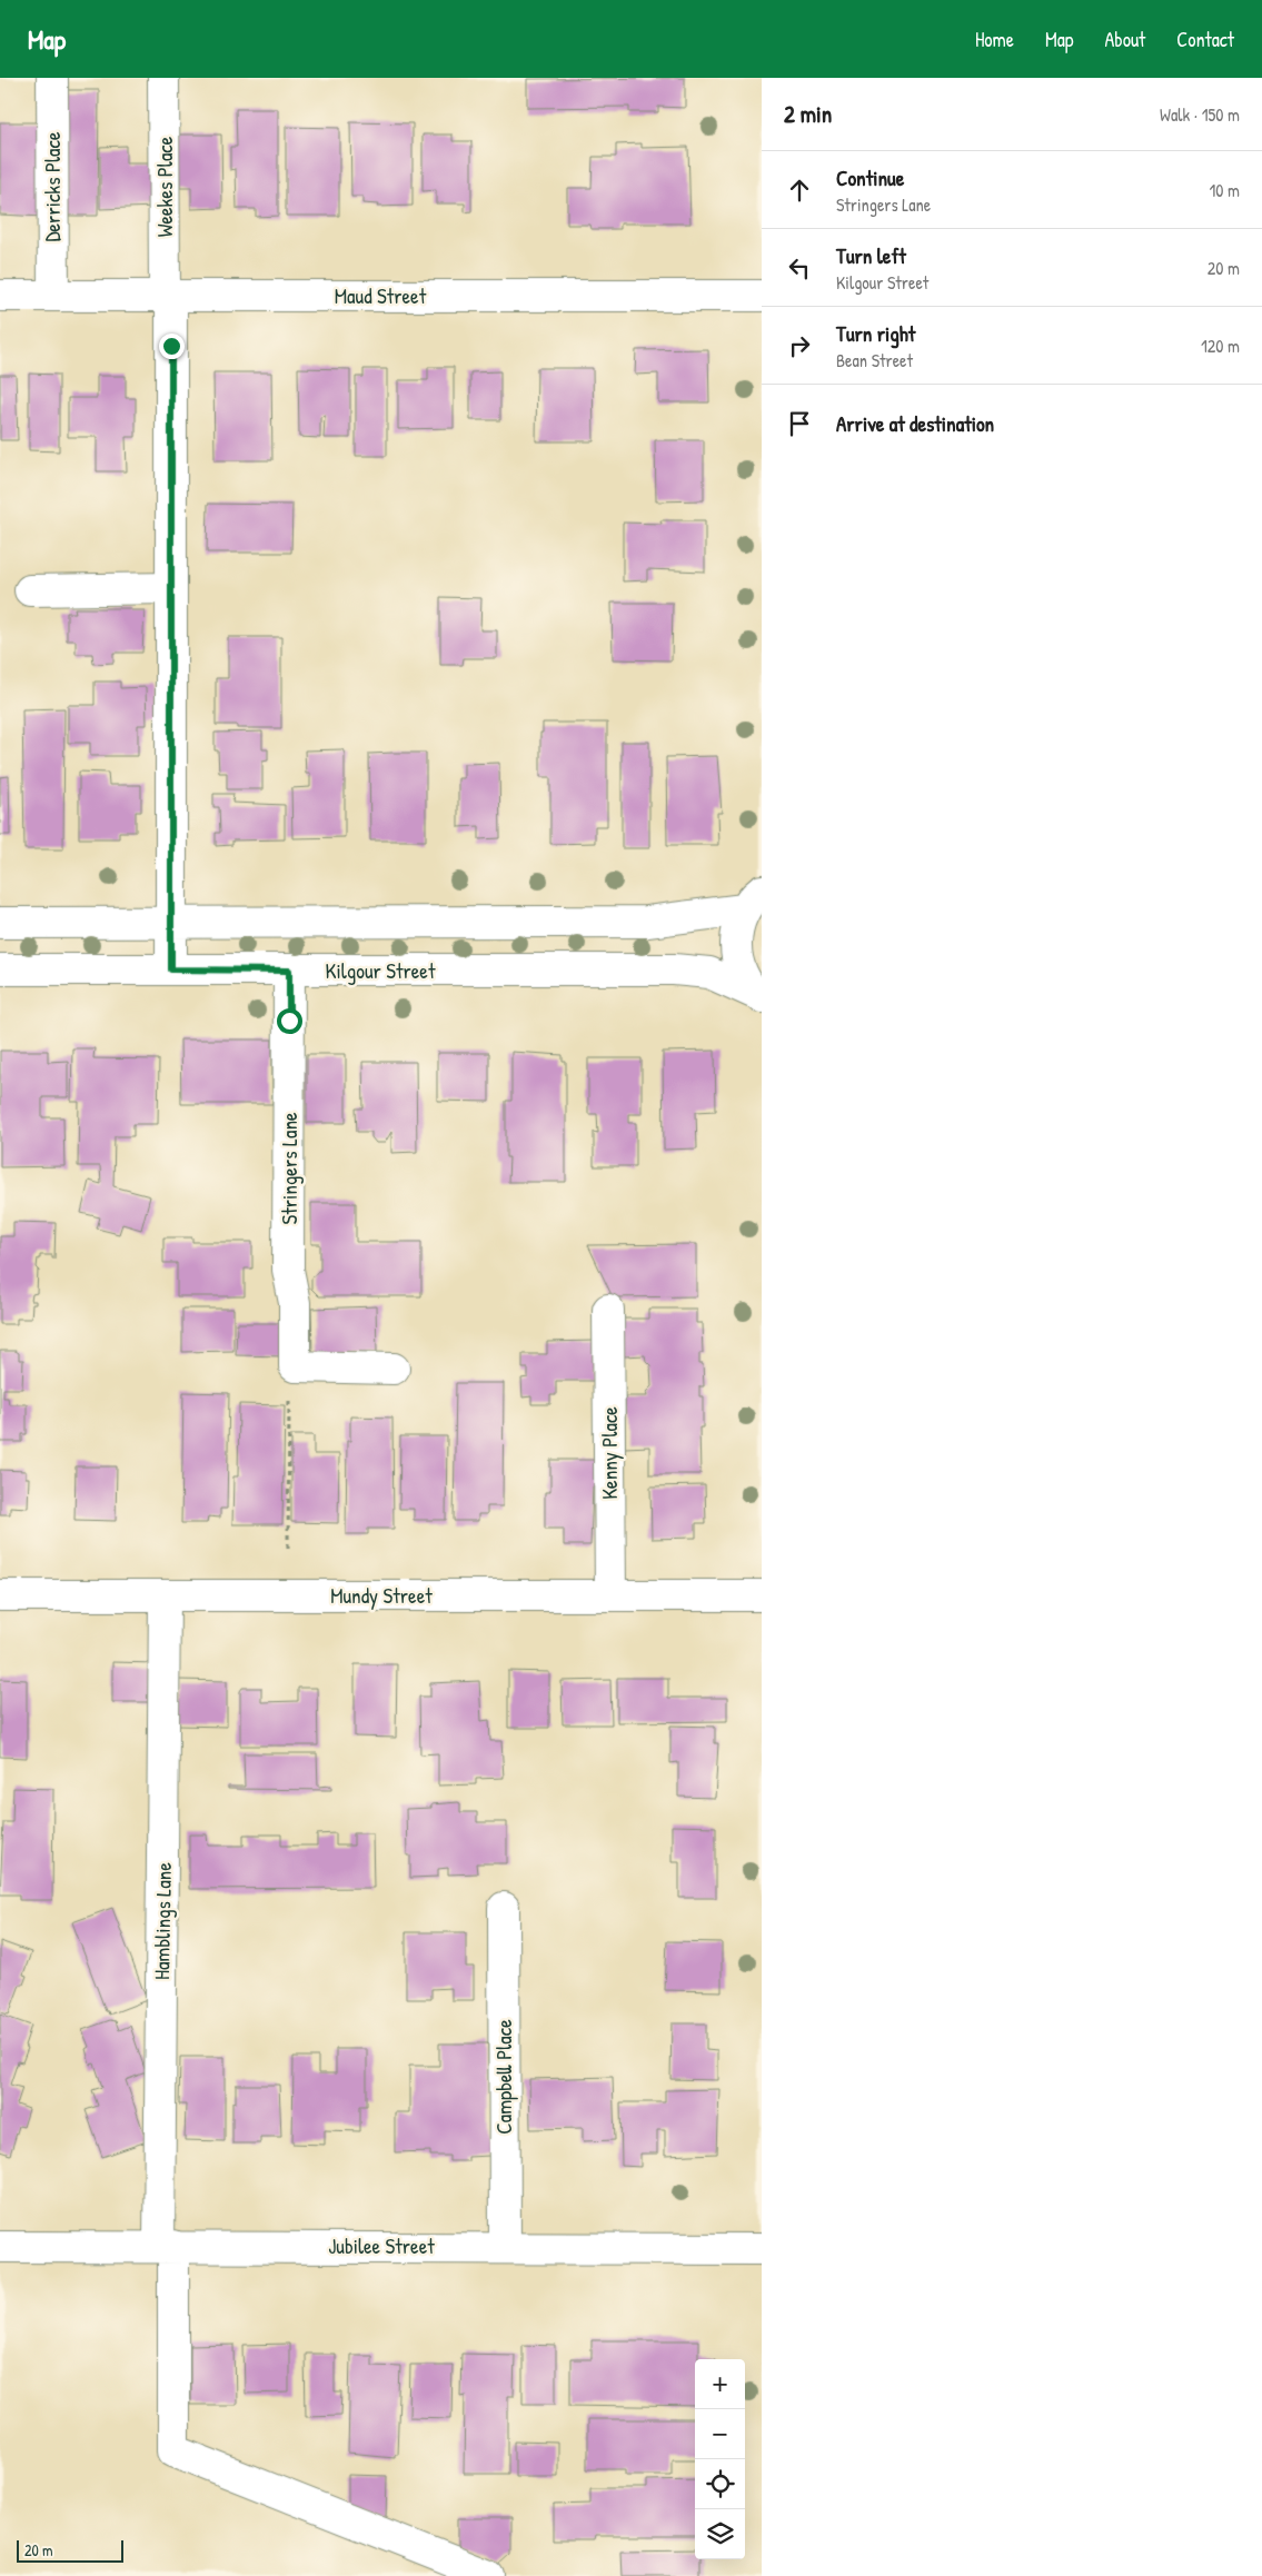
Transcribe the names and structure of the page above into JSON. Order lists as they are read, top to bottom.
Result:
{
  "streets": {
    "street": [
      "Derricks Place",
      "Weekes Place",
      "Maud Street",
      "Kilgour Street",
      "Stringers Lane",
      "Kenny Place",
      "Mundy Street",
      "Hamblings Lane",
      "Campbell Place",
      "Jubilee Street"
    ]
  },
  "crossings": [
    ["Derricks Place", "Maud Street"],
    ["Weekes Place", "Maud Street"],
    ["Weekes Place", "Kilgour Street"],
    ["Kilgour Street", "Stringers Lane"],
    ["Kenny Place", "Mundy Street"],
    ["Mundy Street", "Hamblings Lane"],
    ["Hamblings Lane", "Jubilee Street"],
    ["Campbell Place", "Jubilee Street"]
  ],
  "scale_bar": "20 m",
  "page": {
    "header": "Map",
    "nav": [
      "Home",
      "Map",
      "About",
      "Contact"
    ],
    "heading": ["2 min", "Walk · 150 m"],
    "list": [
      ["Continue", "Stringers Lane", "10 m"],
      ["Turn left", "Kilgour Street", "20 m"],
      ["Turn right", "Bean Street", "120 m"],
      "Arrive at destination"
    ],
    "map_buttons": ["+", "−"],
    "scale": "20 m"
  }
}
